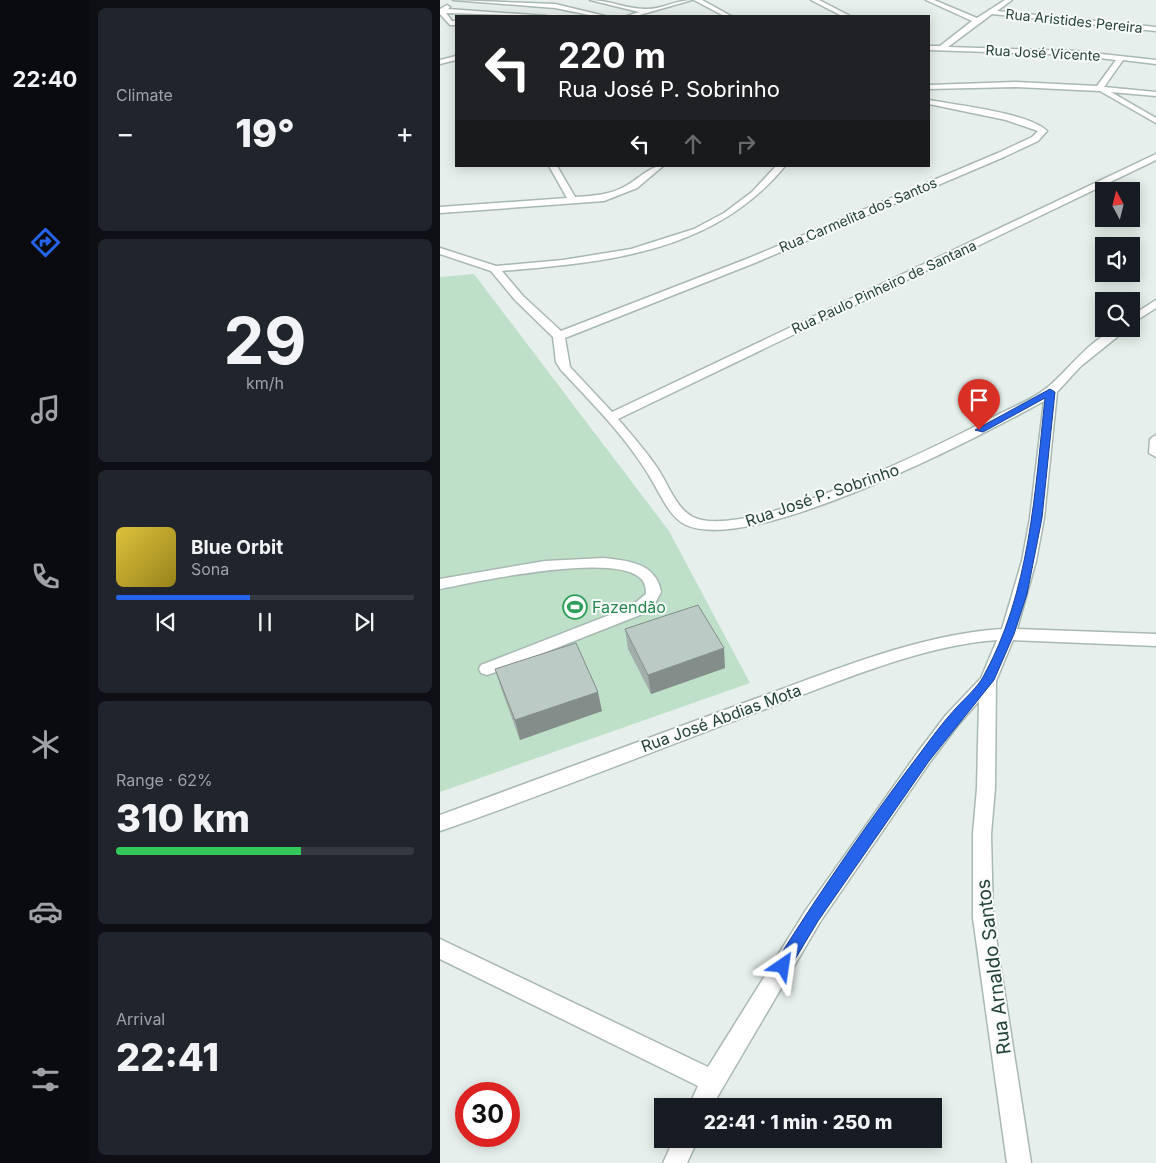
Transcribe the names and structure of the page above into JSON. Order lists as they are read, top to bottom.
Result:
{
  "streets": {
    "street": [
      "Rua Aristides Pereira",
      "Rua José Vicente",
      "Rua Carmelita dos Santos",
      "Rua Paulo Pinheiro de Santana",
      "Rua José P. Sobrinho",
      "Rua José Abdias Mota",
      "Rua Arnaldo Santos"
    ]
  },
  "crossings": [
    ["Rua Carmelita dos Santos", "Rua José P. Sobrinho"],
    ["Rua Paulo Pinheiro de Santana", "Rua José P. Sobrinho"]
  ],
  "places": {
    "sports": ["Fazendão"]
  },
  "north": "top",
  "page": {
    "tabs": "22:40",
    "tile": [
      "Climate",
      ["29", "km/h"],
      ["Range · 62%", "310 km"],
      ["Arrival", "22:41"]
    ],
    "turn": ["220 m", "Rua José P. Sobrinho"],
    "heat": ["−", "19°", "+"],
    "song": ["Blue Orbit", "Sona"],
    "limit": "30",
    "trip": "22:41 · 1 min · 250 m"
  }
}
